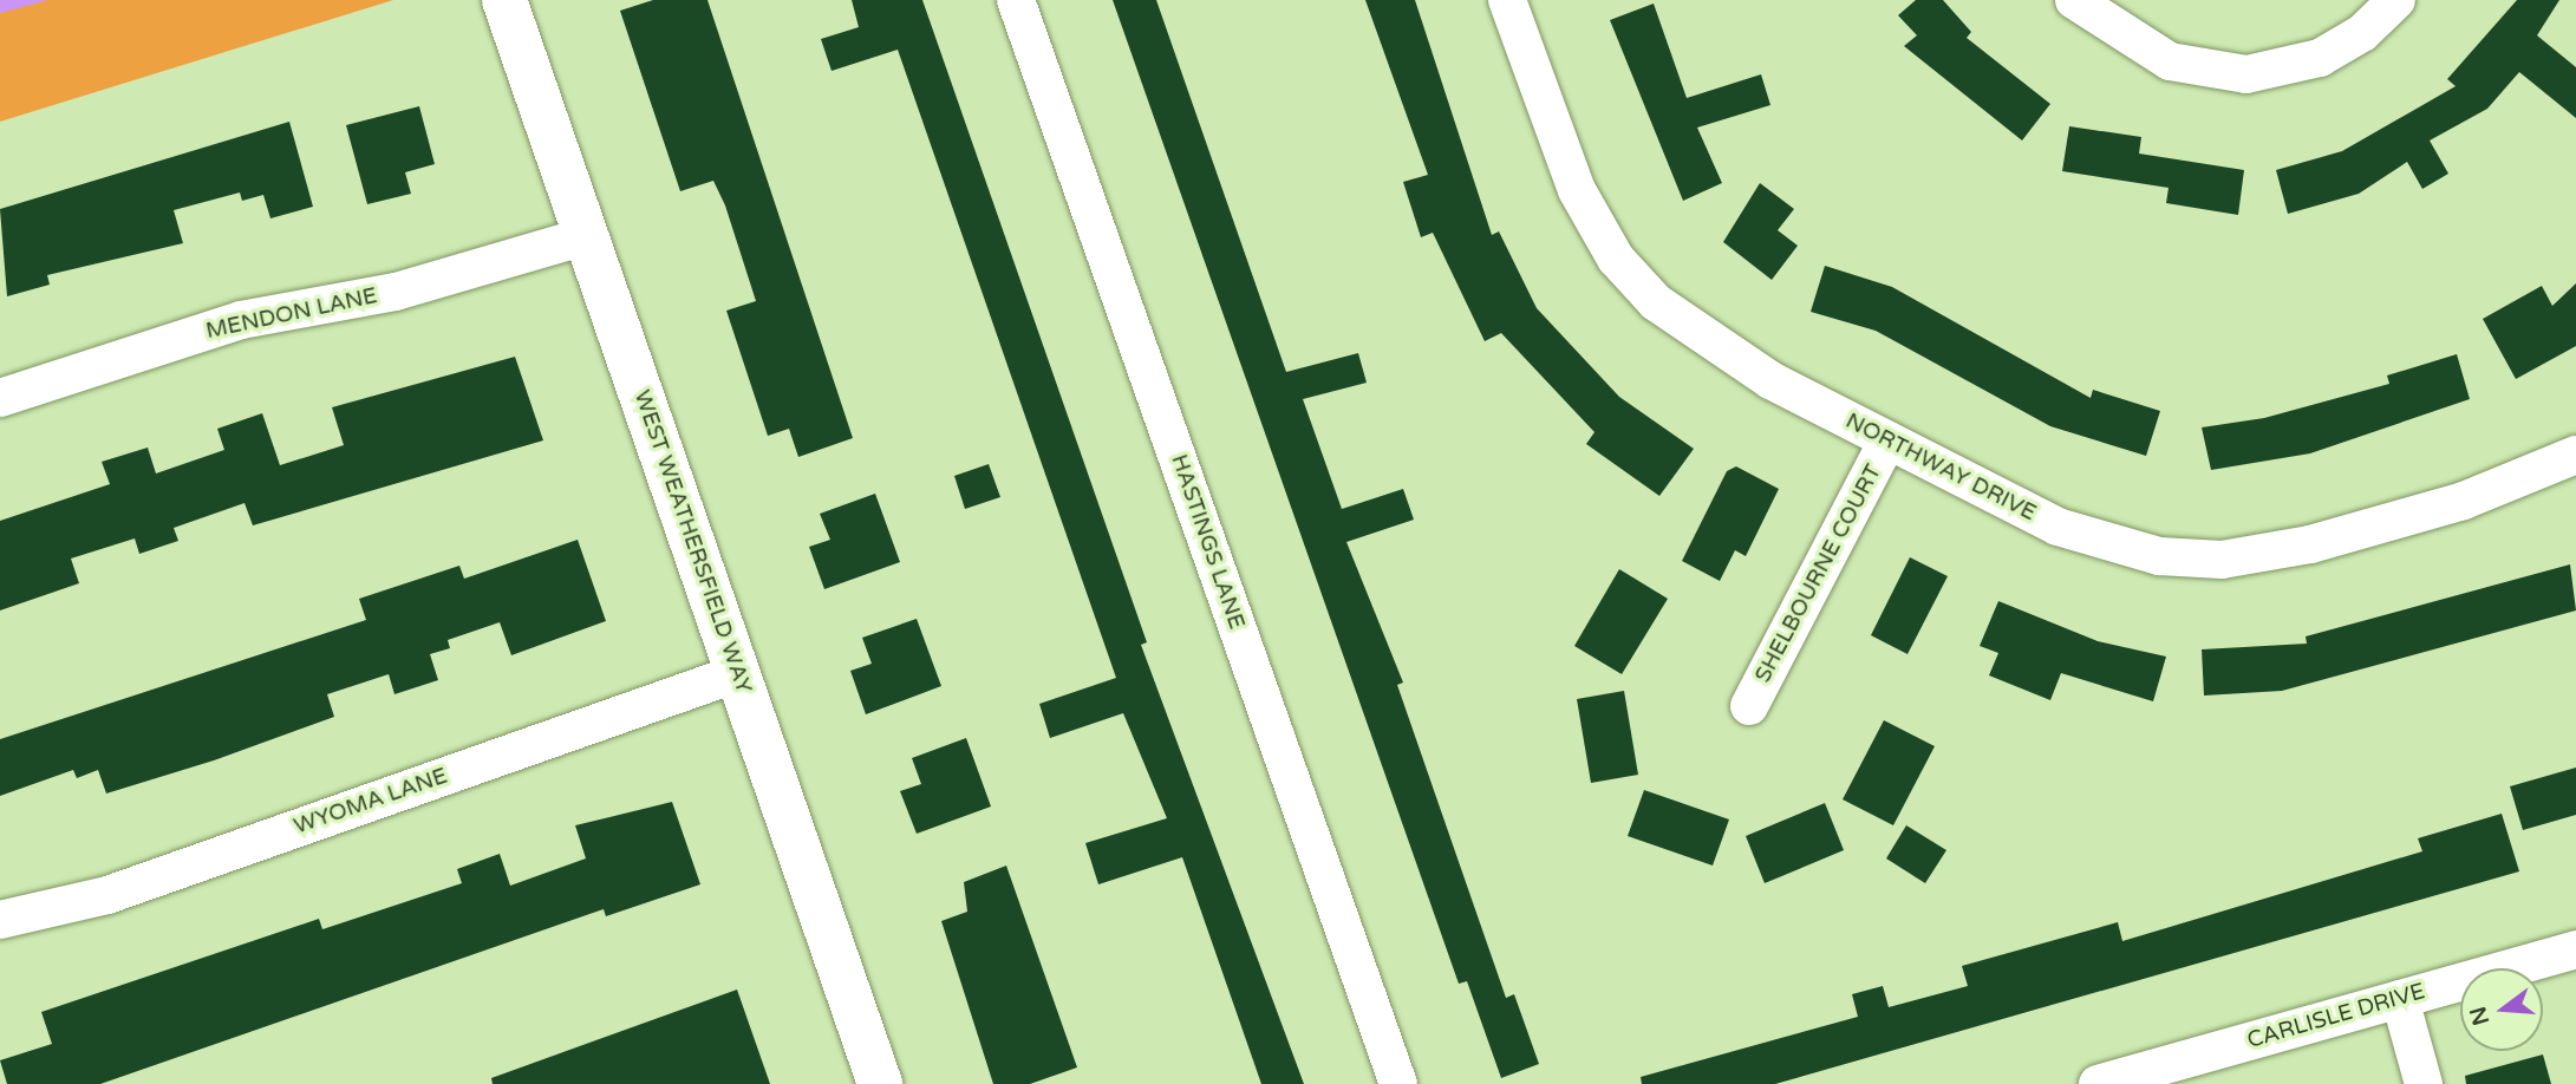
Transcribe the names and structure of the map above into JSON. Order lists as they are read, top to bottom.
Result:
{
  "streets": {
    "street": [
      "MENDON LANE",
      "NORTHWAY DRIVE",
      "WEST WEATHERSFIELD WAY",
      "HASTINGS LANE",
      "SHELBOURNE COURT",
      "WYOMA LANE",
      "CARLISLE DRIVE"
    ]
  },
  "crossings": [
    ["MENDON LANE", "WEST WEATHERSFIELD WAY"],
    ["NORTHWAY DRIVE", "SHELBOURNE COURT"],
    ["WEST WEATHERSFIELD WAY", "WYOMA LANE"]
  ],
  "north": "left"
}
